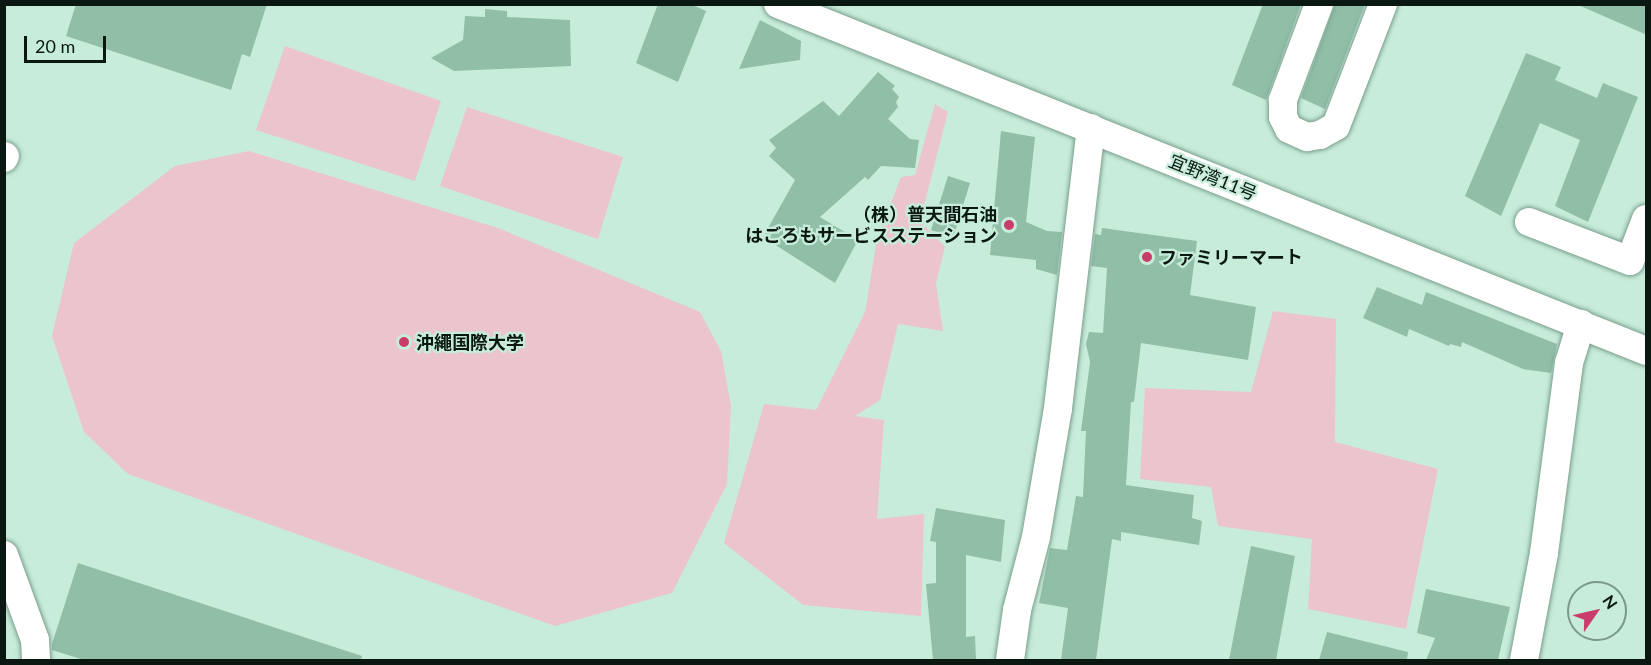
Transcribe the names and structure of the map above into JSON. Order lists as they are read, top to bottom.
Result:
{
  "streets": {
    "street": ["宜野湾11号"]
  },
  "places": ["（株）普天間石油 はごろもサービスステーション", "ファミリーマート", "沖繩国際大学"],
  "scale_bar": "20 m",
  "north": "top right"
}
